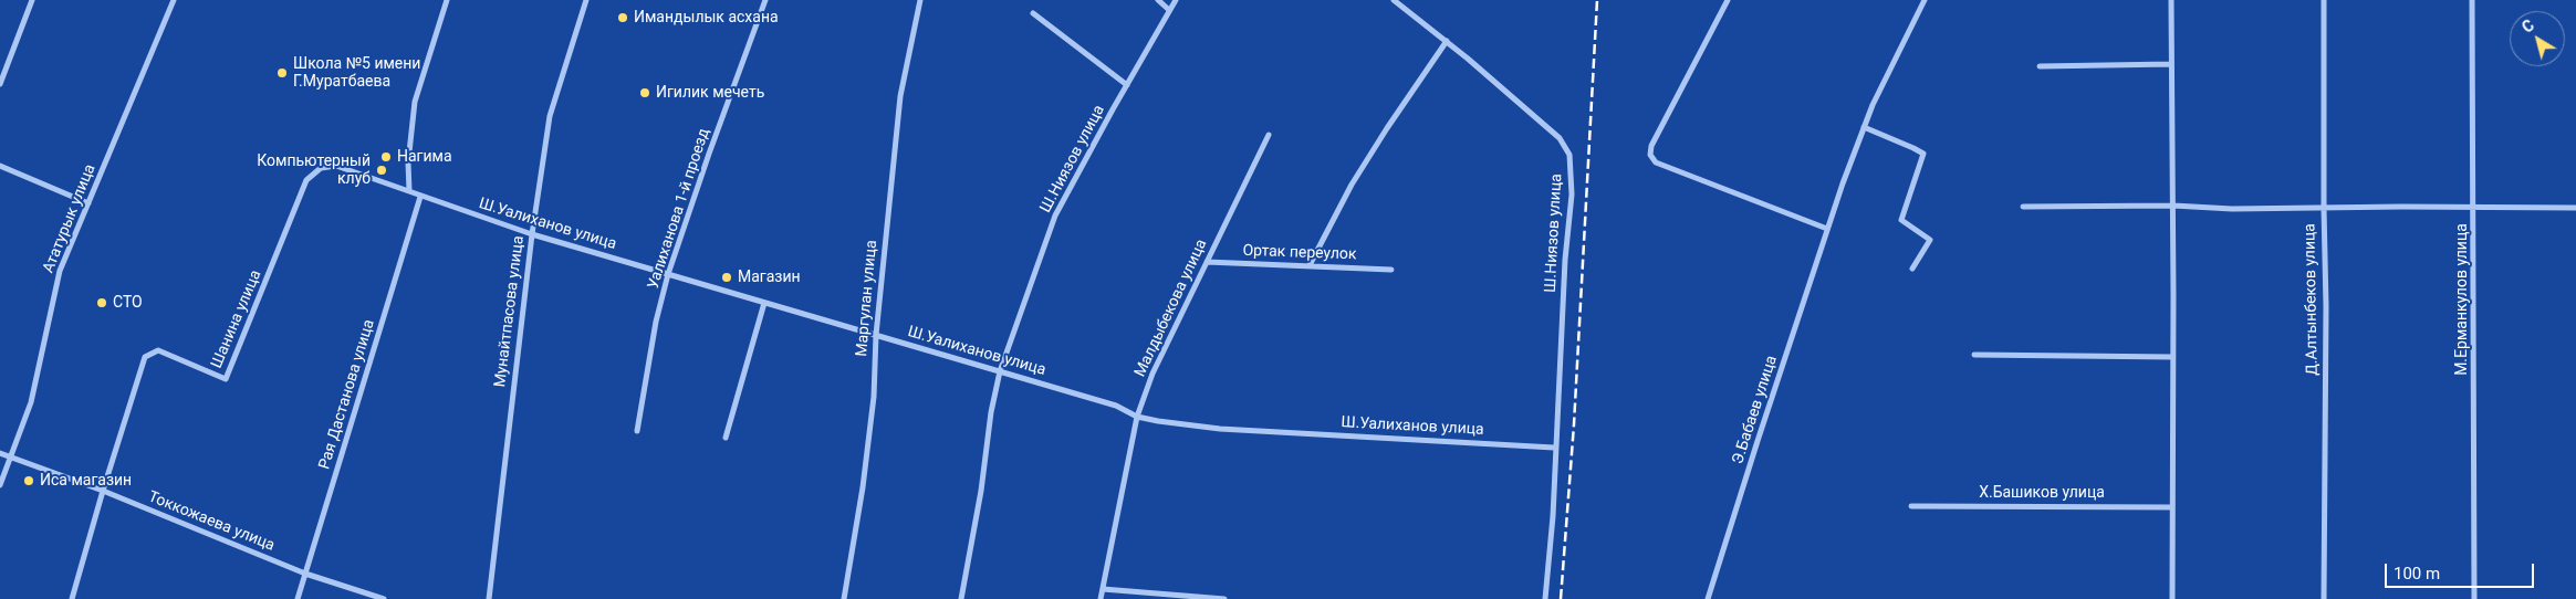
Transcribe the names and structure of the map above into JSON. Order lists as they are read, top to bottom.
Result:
{
  "streets": {
    "street": [
      "Ш.Ниязов улица",
      "Уалиханова 1-й проезд",
      "Ататурык улица",
      "Ш.Уалиханов улица",
      "Ортак переулок",
      "Маргулан улица",
      "Д.Алтынбеков улица",
      "М.Ерманкулов улица",
      "Малдыбекова улица",
      "Мунайтпасова улица",
      "Шанина улица",
      "Рая Дастанова улица",
      "Э.Бабаев улица",
      "Х.Башиков улица",
      "Токкожаева улица"
    ]
  },
  "crossings": [
    ["Ш.Ниязов улица", "Ш.Уалиханов улица"],
    ["Уалиханова 1-й проезд", "Ш.Уалиханов улица"],
    ["Ататурык улица", "Токкожаева улица"],
    ["Ш.Уалиханов улица", "Маргулан улица"],
    ["Ш.Уалиханов улица", "Малдыбекова улица"],
    ["Ш.Уалиханов улица", "Мунайтпасова улица"],
    ["Ш.Уалиханов улица", "Шанина улица"],
    ["Ш.Уалиханов улица", "Рая Дастанова улица"],
    ["Ортак переулок", "Малдыбекова улица"],
    ["Шанина улица", "Токкожаева улица"],
    ["Рая Дастанова улица", "Токкожаева улица"]
  ],
  "places": [
    "Имандылык асхана",
    "Школа №5 имени Г.Муратбаева",
    "Игилик мечеть",
    "Нагима",
    "Компьютерный клуб",
    "Магазин",
    "СТО",
    "Иса магазин"
  ],
  "scale_bar": "100 m",
  "north": "top left"
}
